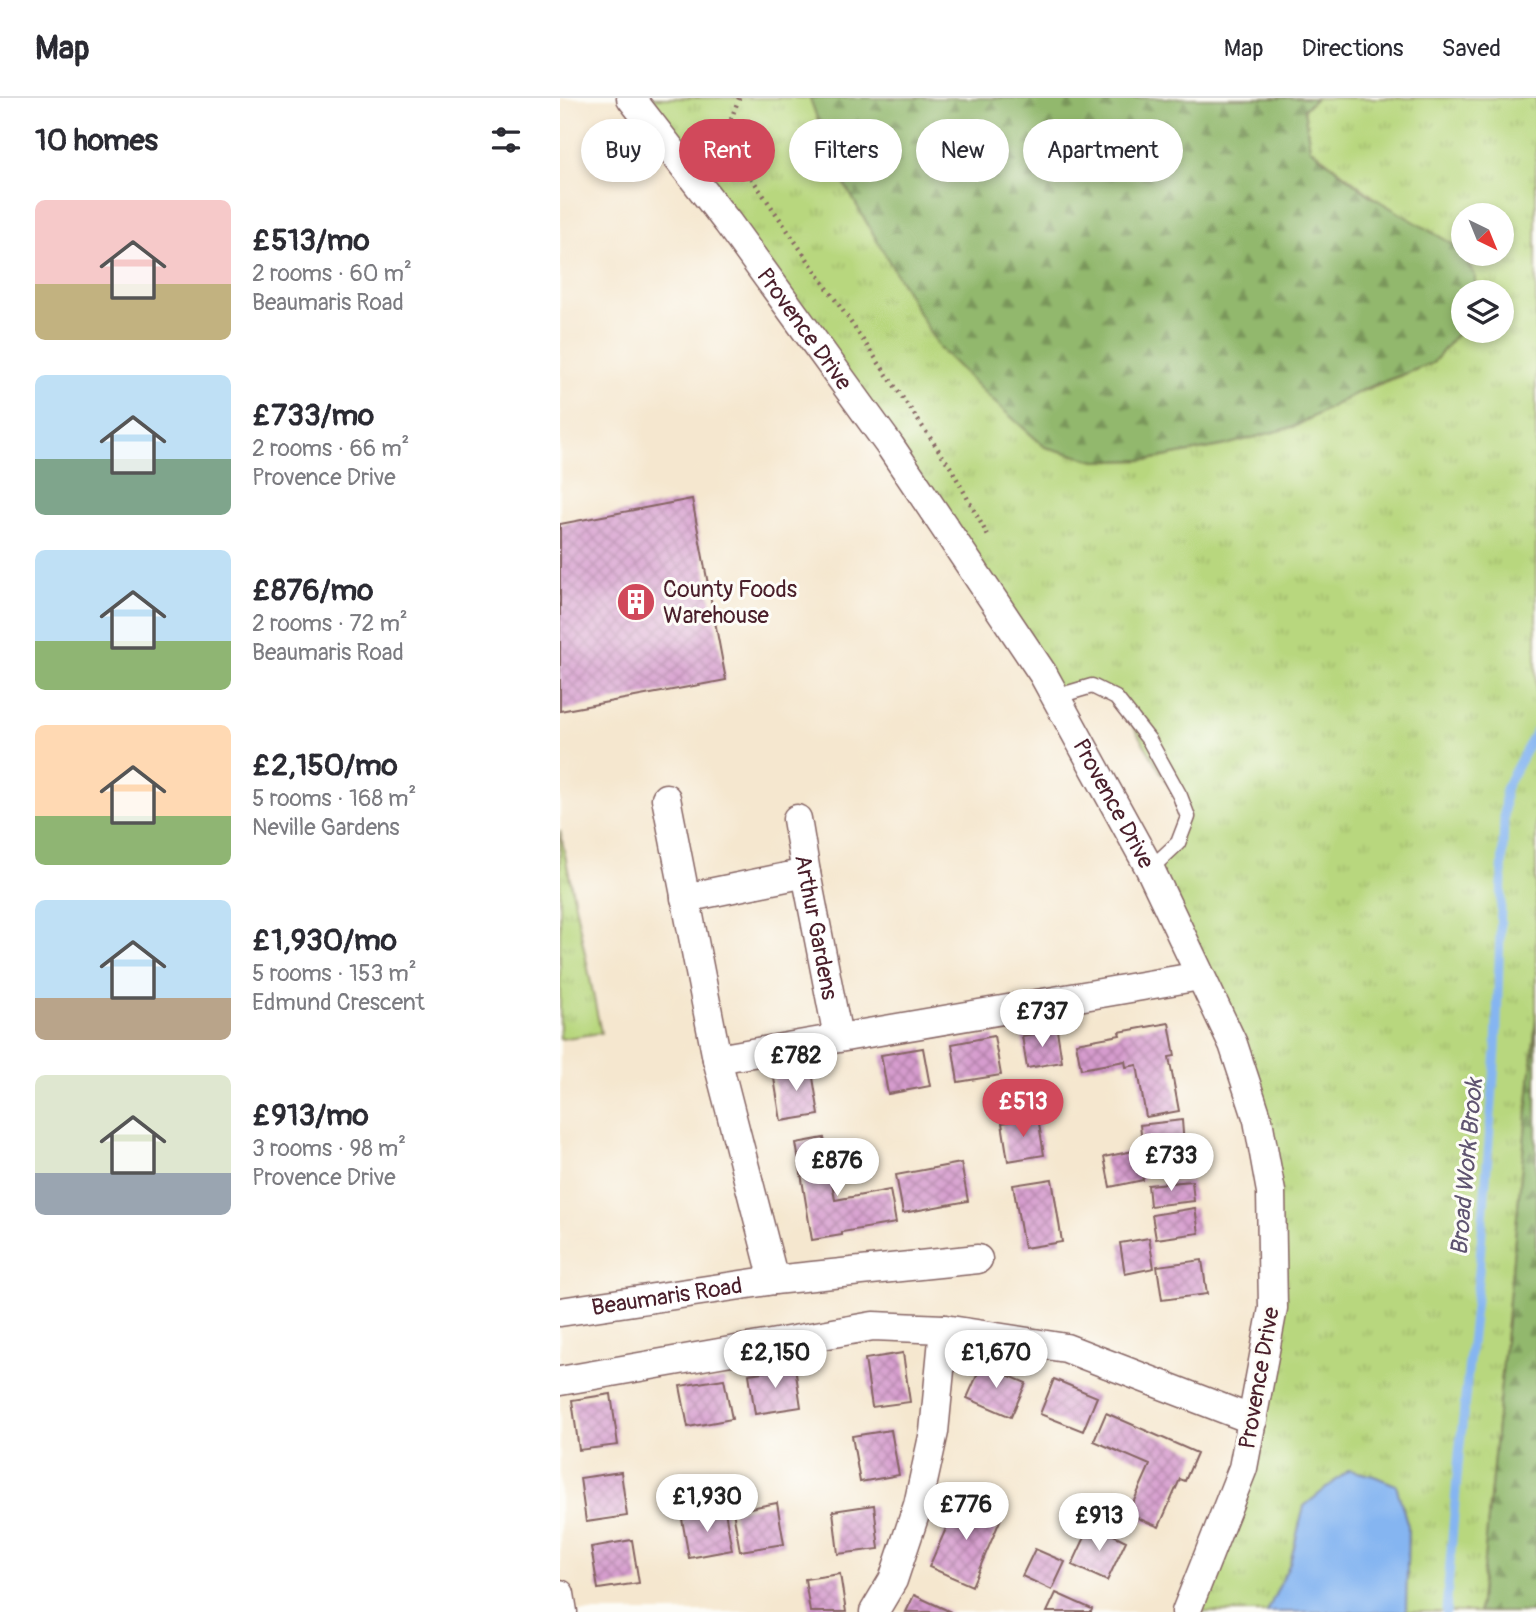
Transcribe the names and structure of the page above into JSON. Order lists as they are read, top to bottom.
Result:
{
  "streets": {
    "street": ["Provence Drive", "Arthur Gardens", "Beaumaris Road"]
  },
  "water": ["Broad Work Brook"],
  "places": {
    "building": ["County Foods Warehouse"]
  },
  "north": "bottom right",
  "page": {
    "header": "Map",
    "nav": ["Map", "Directions", "Saved"],
    "heading": "10 homes",
    "chip": [
      "Buy",
      "Rent",
      "Filters",
      "New",
      "Apartment"
    ],
    "list": [
      {
        "name": "£513/mo",
        "note": "2 rooms · 60 m² · Beaumaris Road"
      },
      {
        "name": "£733/mo",
        "note": "2 rooms · 66 m² · Provence Drive"
      },
      {
        "name": "£876/mo",
        "note": "2 rooms · 72 m² · Beaumaris Road"
      },
      {
        "name": "£2,150/mo",
        "note": "5 rooms · 168 m² · Neville Gardens"
      },
      {
        "name": "£1,930/mo",
        "note": "5 rooms · 153 m² · Edmund Crescent"
      },
      {
        "name": "£913/mo",
        "note": "3 rooms · 98 m² · Provence Drive"
      }
    ],
    "price": [
      "£737",
      "£782",
      "£513",
      "£733",
      "£876",
      "£2,150",
      "£1,670",
      "£1,930",
      "£776",
      "£913"
    ]
  }
}
